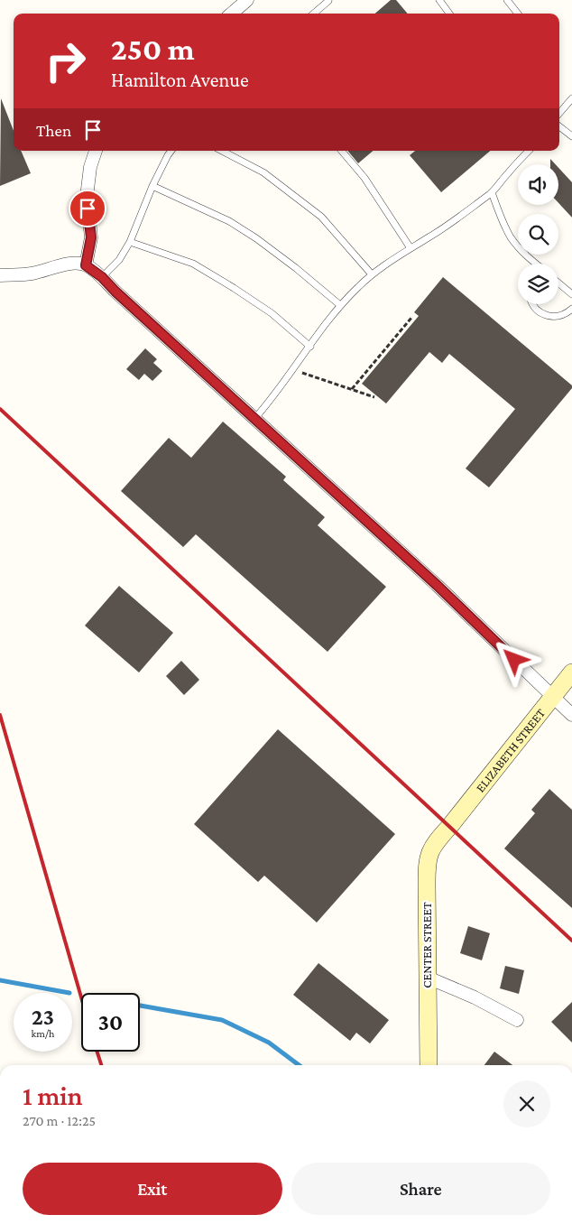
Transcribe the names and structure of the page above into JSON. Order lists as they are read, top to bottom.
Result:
{
  "streets": {
    "street": ["ELIZABETH STREET", "CENTER STREET"]
  },
  "crossings": [
    ["ELIZABETH STREET", "CENTER STREET"]
  ],
  "page": {
    "turn": ["250 m", "Hamilton Avenue"],
    "then": "Then",
    "speed": "23 km/h",
    "limit": "30",
    "heading": ["1 min", "270 m · 12:25"],
    "buttons": ["Exit", "Share"]
  }
}
